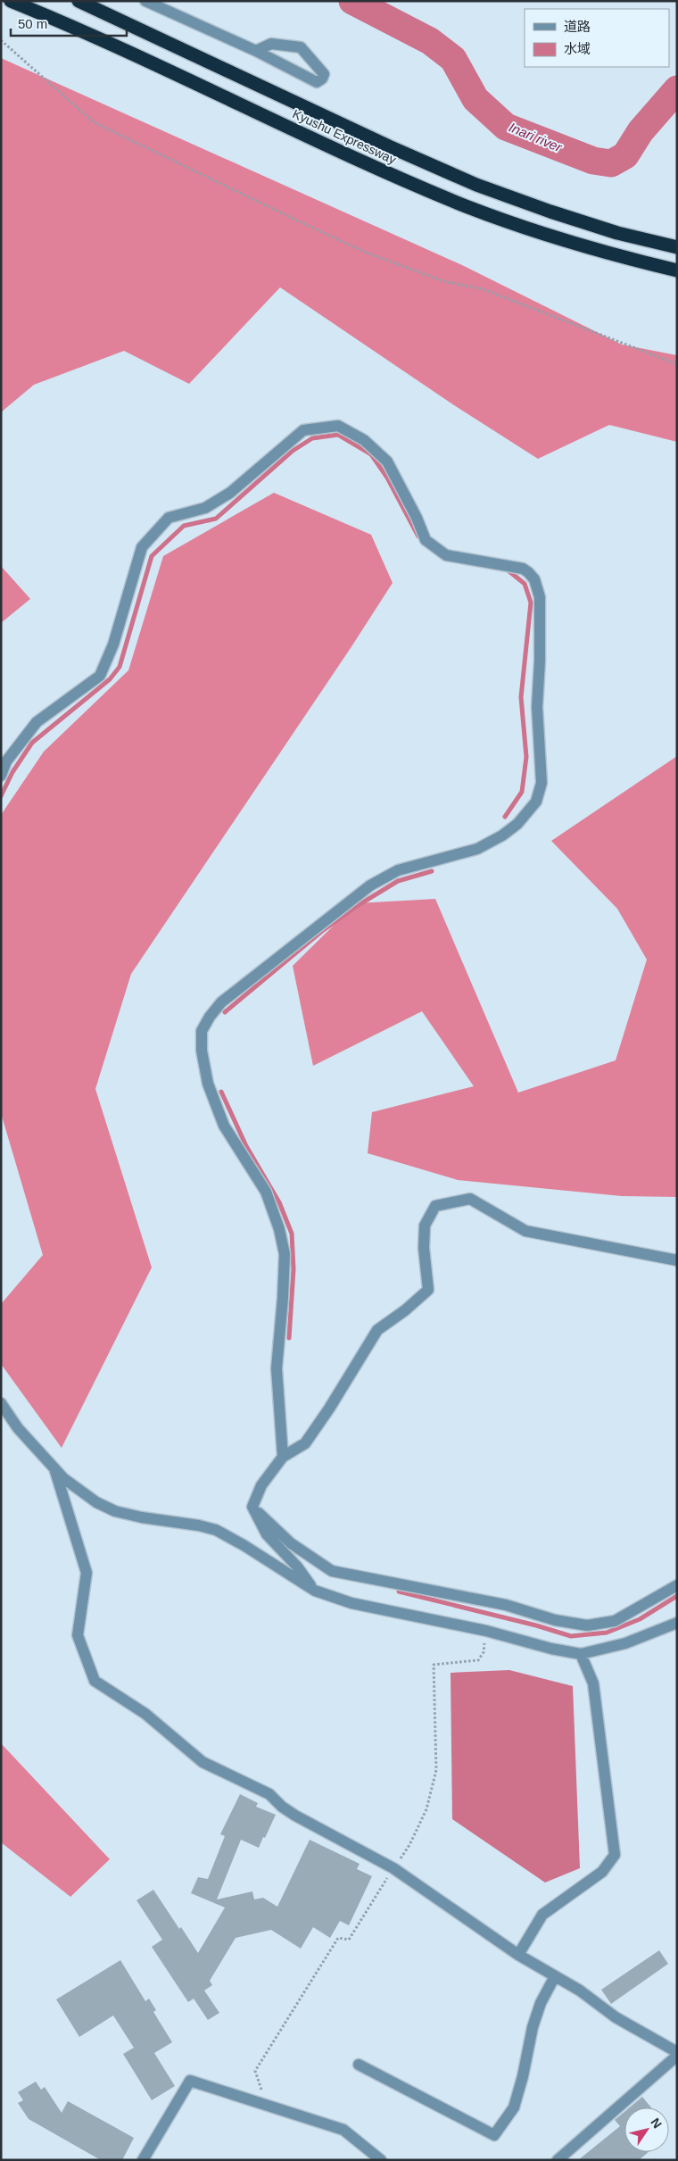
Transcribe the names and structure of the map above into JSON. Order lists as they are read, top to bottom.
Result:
{
  "streets": {
    "highway": ["Kyushu Expressway"]
  },
  "water": ["Inari river"],
  "legend": ["道路", "水域"],
  "scale_bar": "50 m",
  "north": "top right"
}
